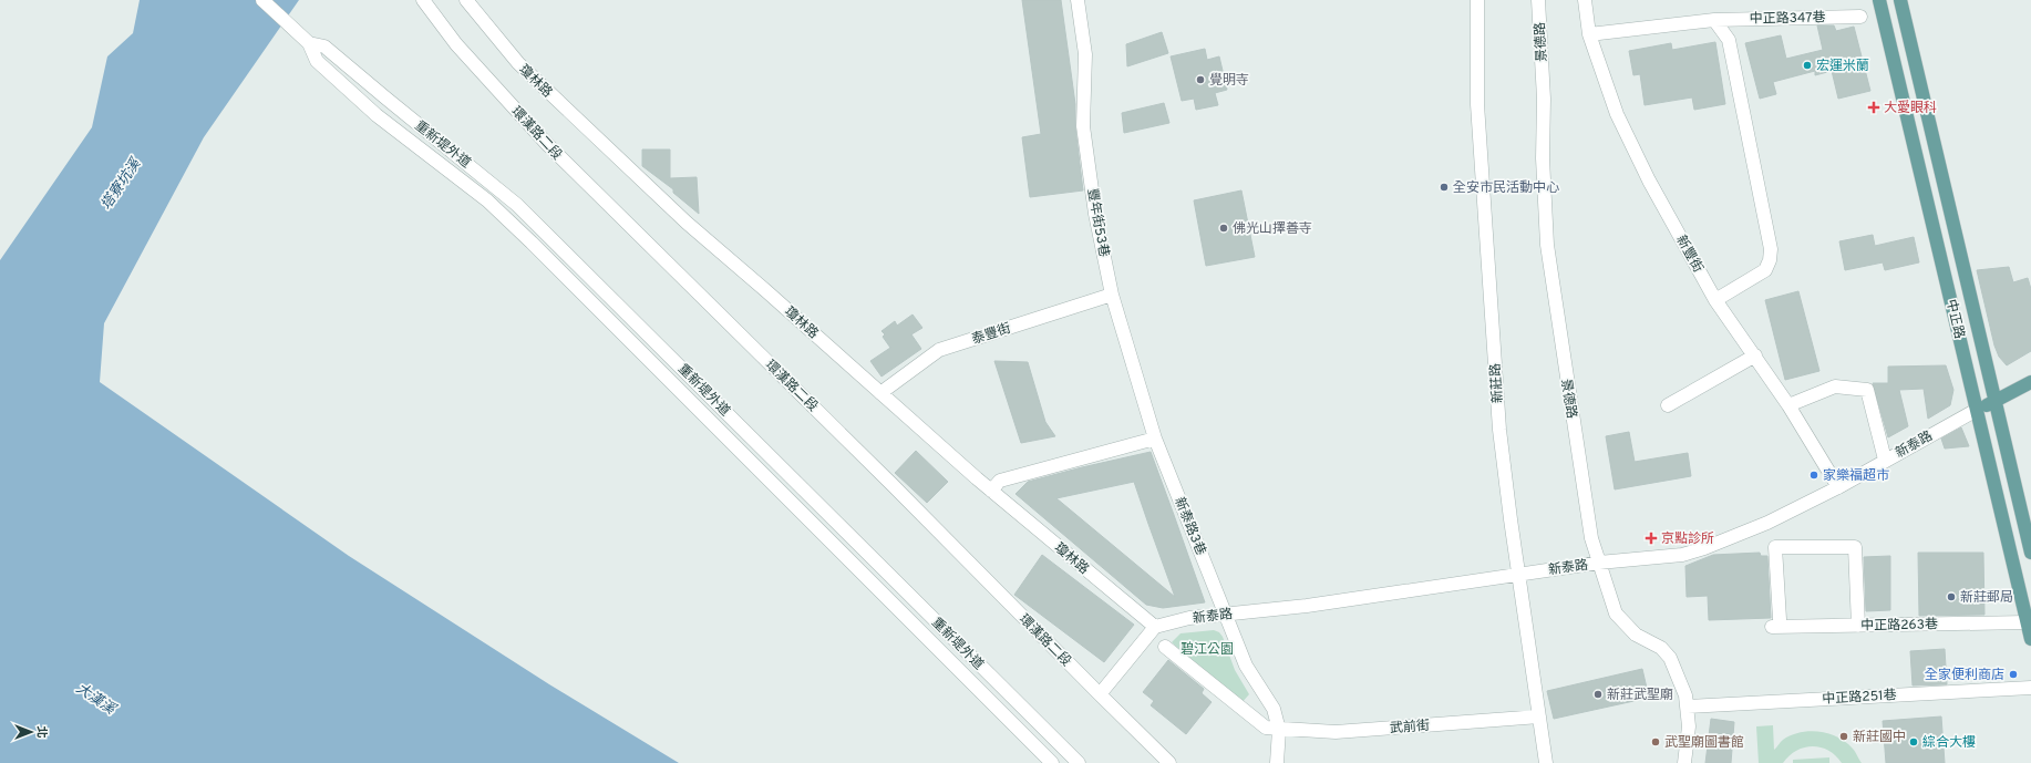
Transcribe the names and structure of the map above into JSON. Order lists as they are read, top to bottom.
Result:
{
  "streets": {
    "main road": ["中正路", "新泰路"],
    "street": [
      "中正路347巷",
      "景德路",
      "瓊林路",
      "環漢路二段",
      "重新堤外道",
      "豐年街53巷",
      "新豐街",
      "泰豐街",
      "新莊路",
      "新泰路3巷",
      "中正路263巷",
      "中正路251巷",
      "武前街"
    ]
  },
  "crossings": [
    ["中正路347巷", "新豐街"],
    ["景德路", "新泰路"],
    ["景德路", "中正路251巷"],
    ["瓊林路", "泰豐街"],
    ["瓊林路", "新泰路"],
    ["豐年街53巷", "泰豐街"],
    ["豐年街53巷", "新泰路3巷"],
    ["新豐街", "新泰路"],
    ["中正路", "新泰路"],
    ["中正路", "中正路263巷"],
    ["新莊路", "新泰路"],
    ["新莊路", "武前街"],
    ["新泰路", "新泰路3巷"],
    ["新泰路3巷", "武前街"]
  ],
  "water": ["塔寮坑溪", "大漢溪"],
  "parks": ["碧江公園"],
  "places": {
    "other": [
      "宏運米蘭",
      "覺明寺",
      "全安市民活動中心",
      "佛光山擇善寺",
      "家樂福超市",
      "新莊郵局",
      "全家便利商店",
      "新莊武聖廟",
      "新莊國中",
      "武聖廟圖書館",
      "綜合大樓"
    ],
    "health": ["大愛眼科", "京點診所"]
  },
  "north": "right"
}
